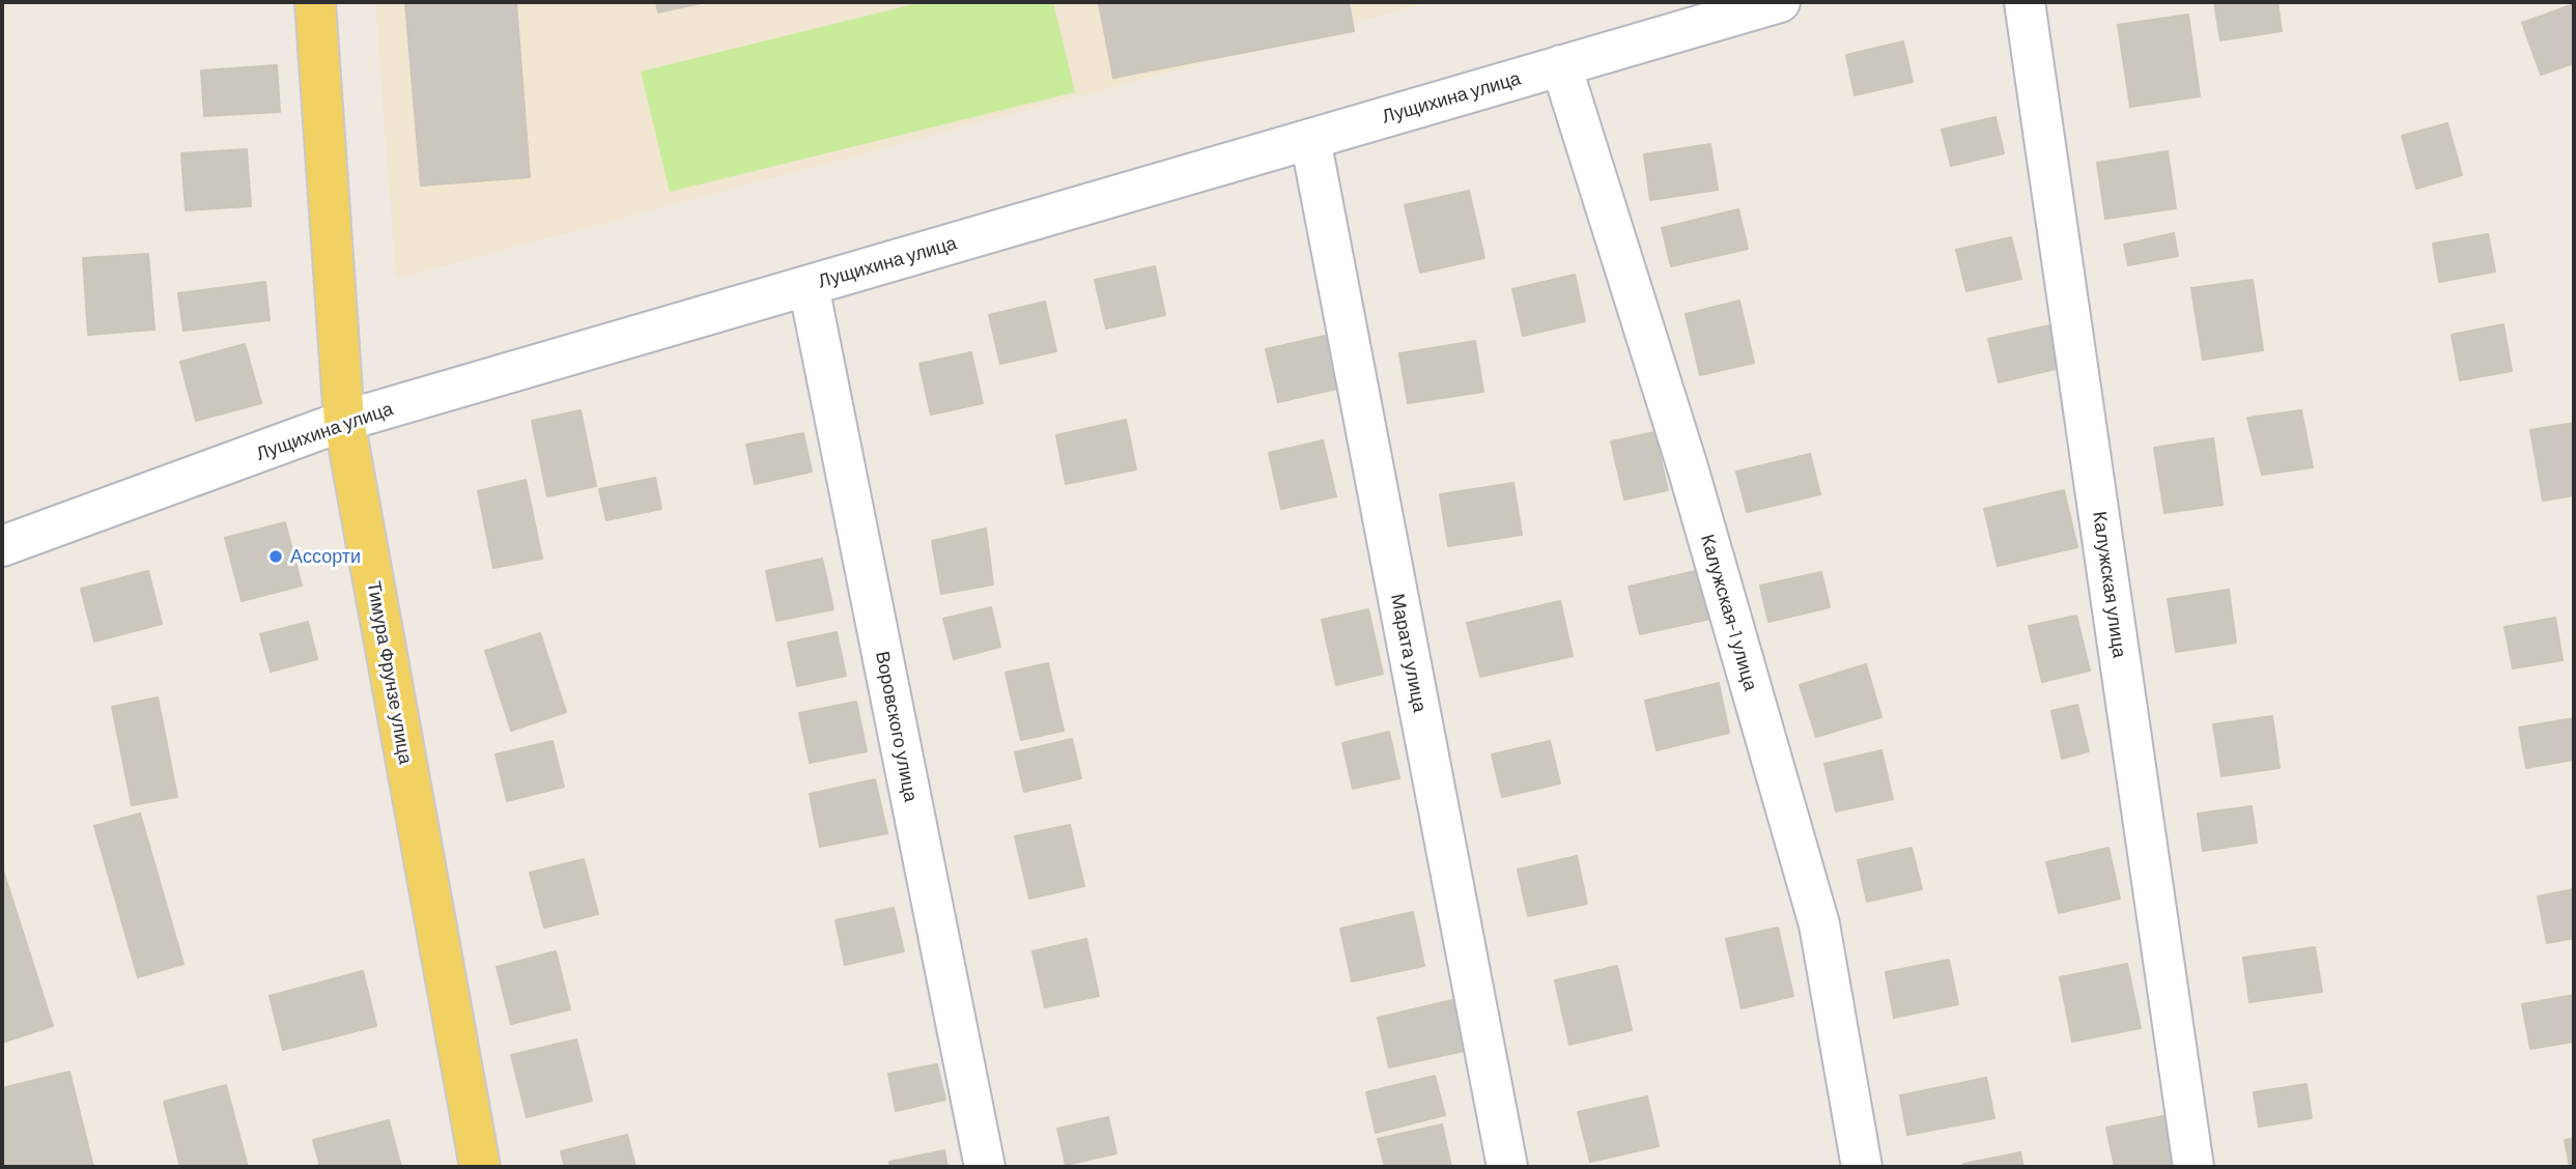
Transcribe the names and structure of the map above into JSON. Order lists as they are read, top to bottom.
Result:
{
  "streets": {
    "main road": ["Тимура Фрунзе улица"],
    "street": [
      "Лущихина улица",
      "Калужская улица",
      "Калужская-1 улица",
      "Марата улица",
      "Воровского улица"
    ]
  },
  "crossings": [
    ["Лущихина улица", "Калужская-1 улица"],
    ["Лущихина улица", "Марата улица"],
    ["Лущихина улица", "Тимура Фрунзе улица"],
    ["Лущихина улица", "Воровского улица"]
  ],
  "places": ["Ассорти"]
}
